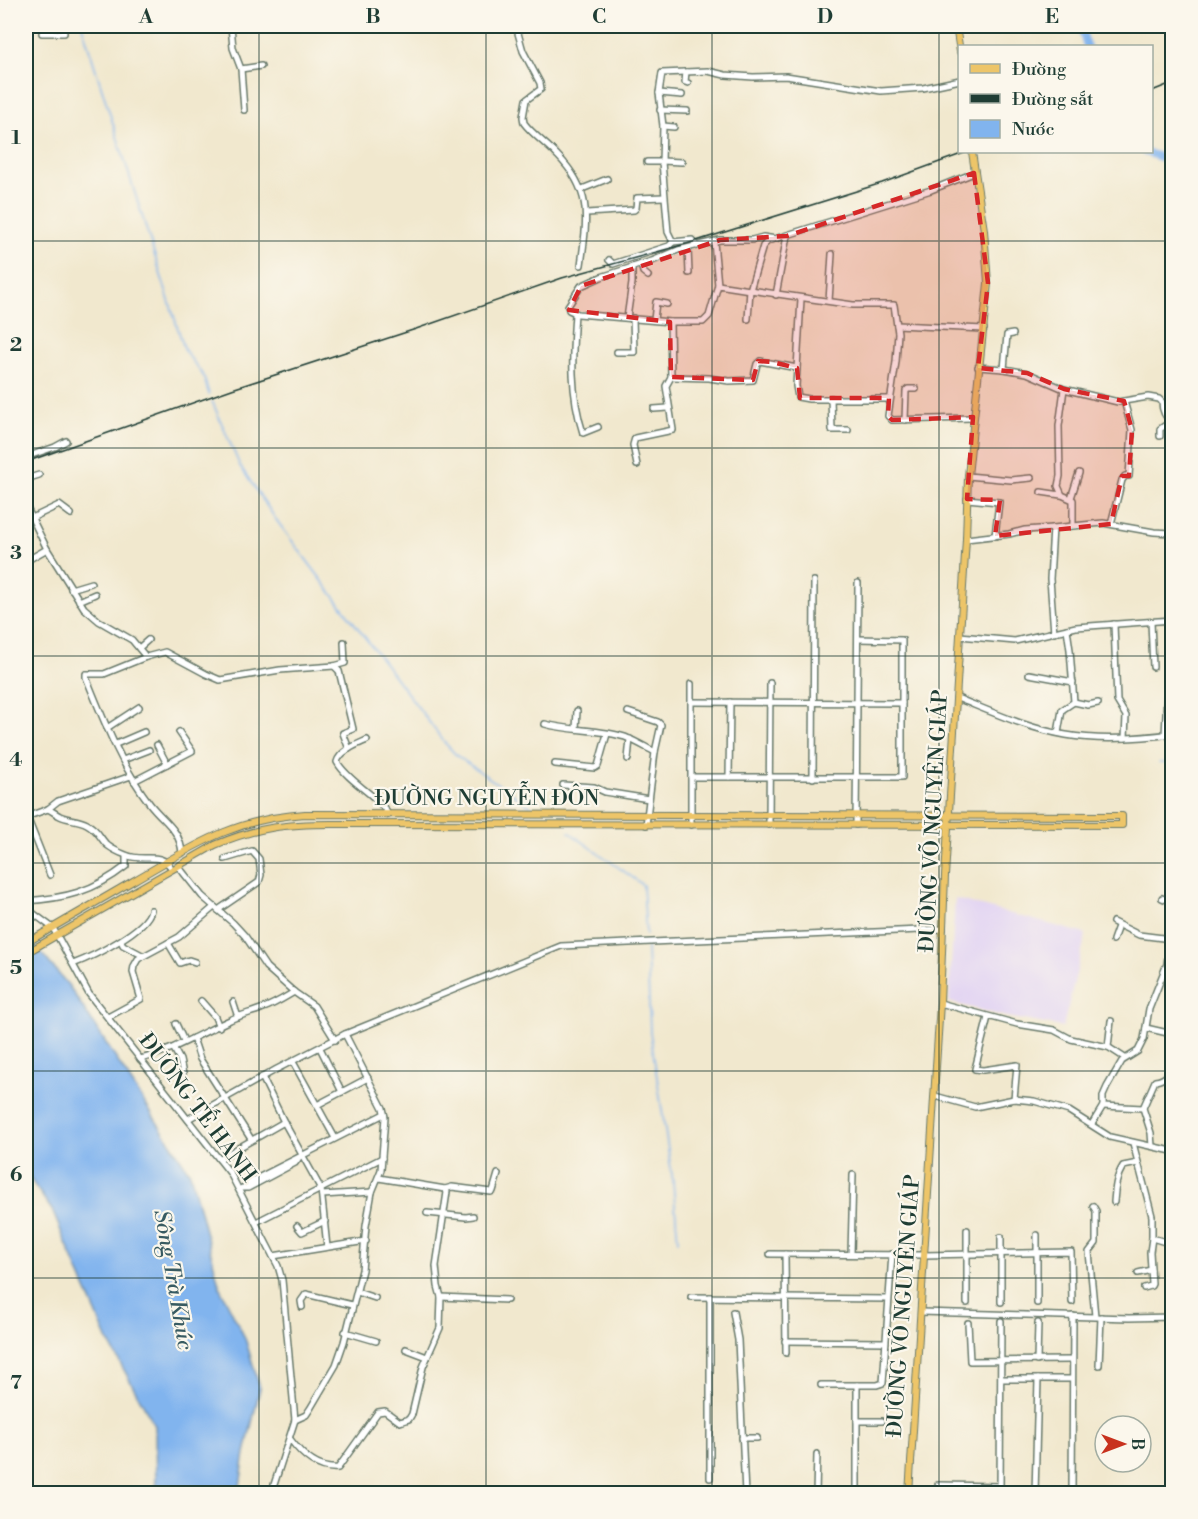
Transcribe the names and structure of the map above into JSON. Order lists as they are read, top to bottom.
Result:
{
  "streets": {
    "main road": ["ĐƯỜNG NGUYỄN ĐÔN", "ĐƯỜNG VÕ NGUYÊN GIÁP"],
    "street": ["ĐƯỜNG TẾ HANH"]
  },
  "crossings": [
    ["ĐƯỜNG NGUYỄN ĐÔN", "ĐƯỜNG VÕ NGUYÊN GIÁP"],
    ["ĐƯỜNG NGUYỄN ĐÔN", "ĐƯỜNG TẾ HANH"]
  ],
  "water": ["Sông Trà Khúc"],
  "legend": ["Đường", "Đường sắt", "Nước"],
  "north": "right",
  "grid": {
    "columns": [
      "A",
      "B",
      "C",
      "D",
      "E"
    ],
    "rows": [
      "1",
      "2",
      "3",
      "4",
      "5",
      "6",
      "7"
    ]
  }
}
